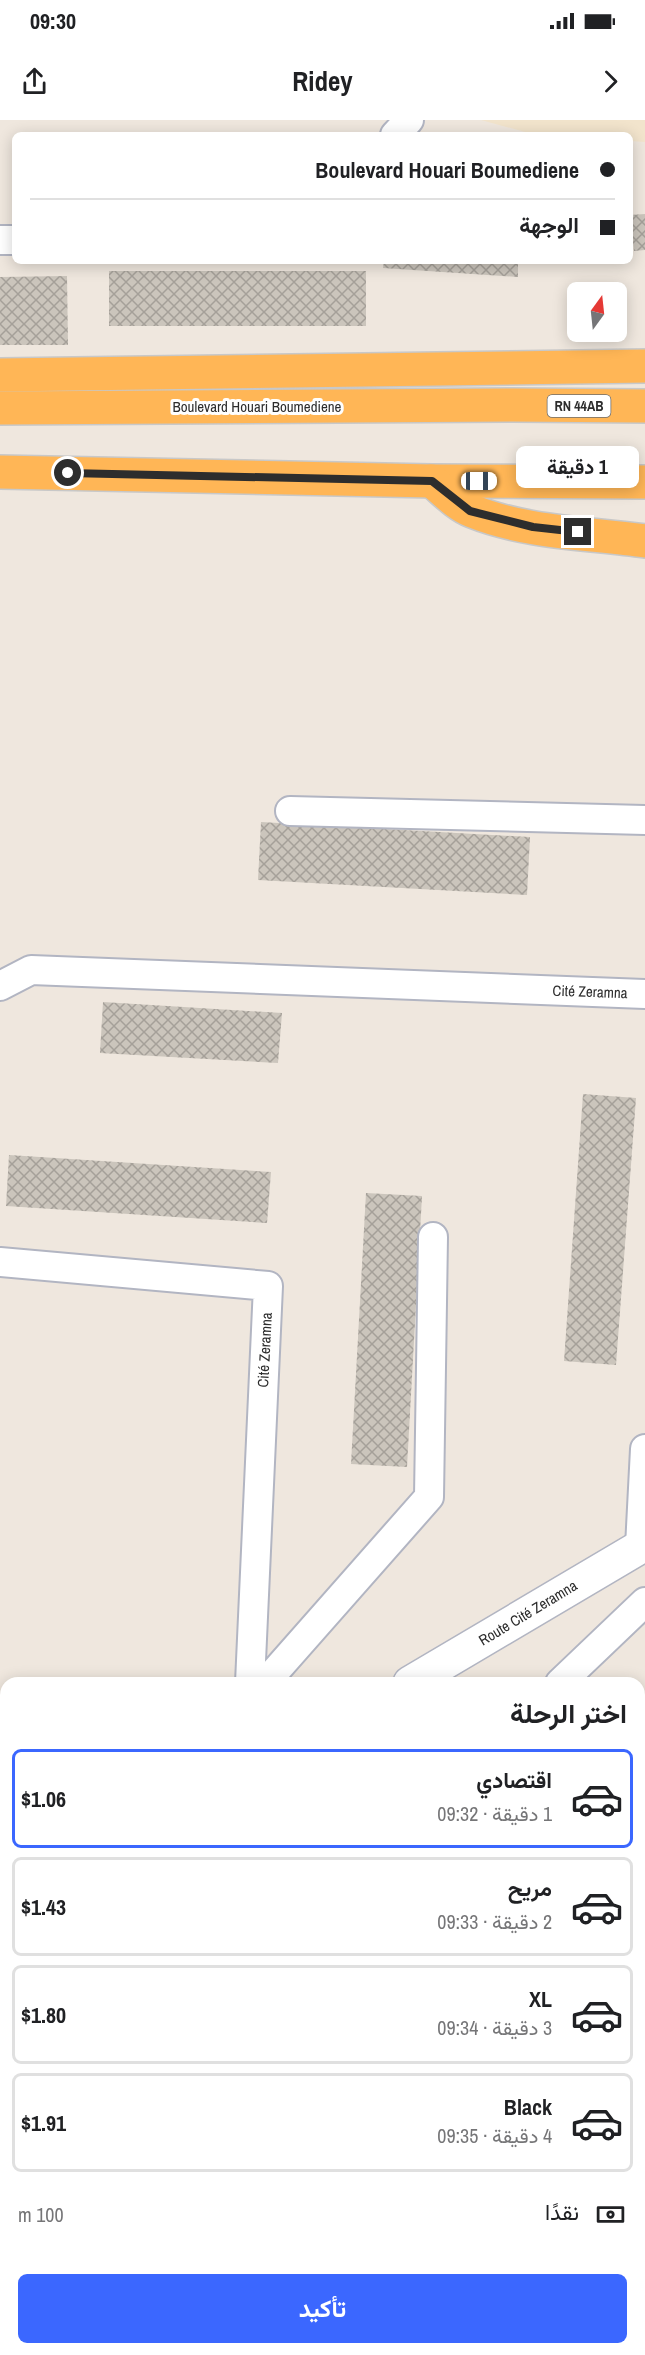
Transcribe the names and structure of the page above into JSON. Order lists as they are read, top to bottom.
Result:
{
  "streets": {
    "highway": ["RN 44AB", "Boulevard Houari Boumediene"],
    "street": ["Cité Zeramna", "Route Cité Zeramna"]
  },
  "north": "top",
  "page": {
    "status": "09:30",
    "header": "Ridey",
    "banner": ["Boulevard Houari Boumediene", "الوجهة"],
    "bubble": "1 دقيقة",
    "heading": "اختر الرحلة",
    "list": [
      {
        "name": "اقتصادي",
        "note": "1 دقيقة · 09:32",
        "value": "$1.06"
      },
      {
        "name": "مريح",
        "note": "2 دقيقة · 09:33",
        "value": "$1.43"
      },
      {
        "name": "XL",
        "note": "3 دقيقة · 09:34",
        "value": "$1.80"
      },
      {
        "name": "Black",
        "note": "4 دقيقة · 09:35",
        "value": "$1.91"
      }
    ],
    "pay": ["نقدًا", "100 m"],
    "buttons": "تأكيد"
  }
}
